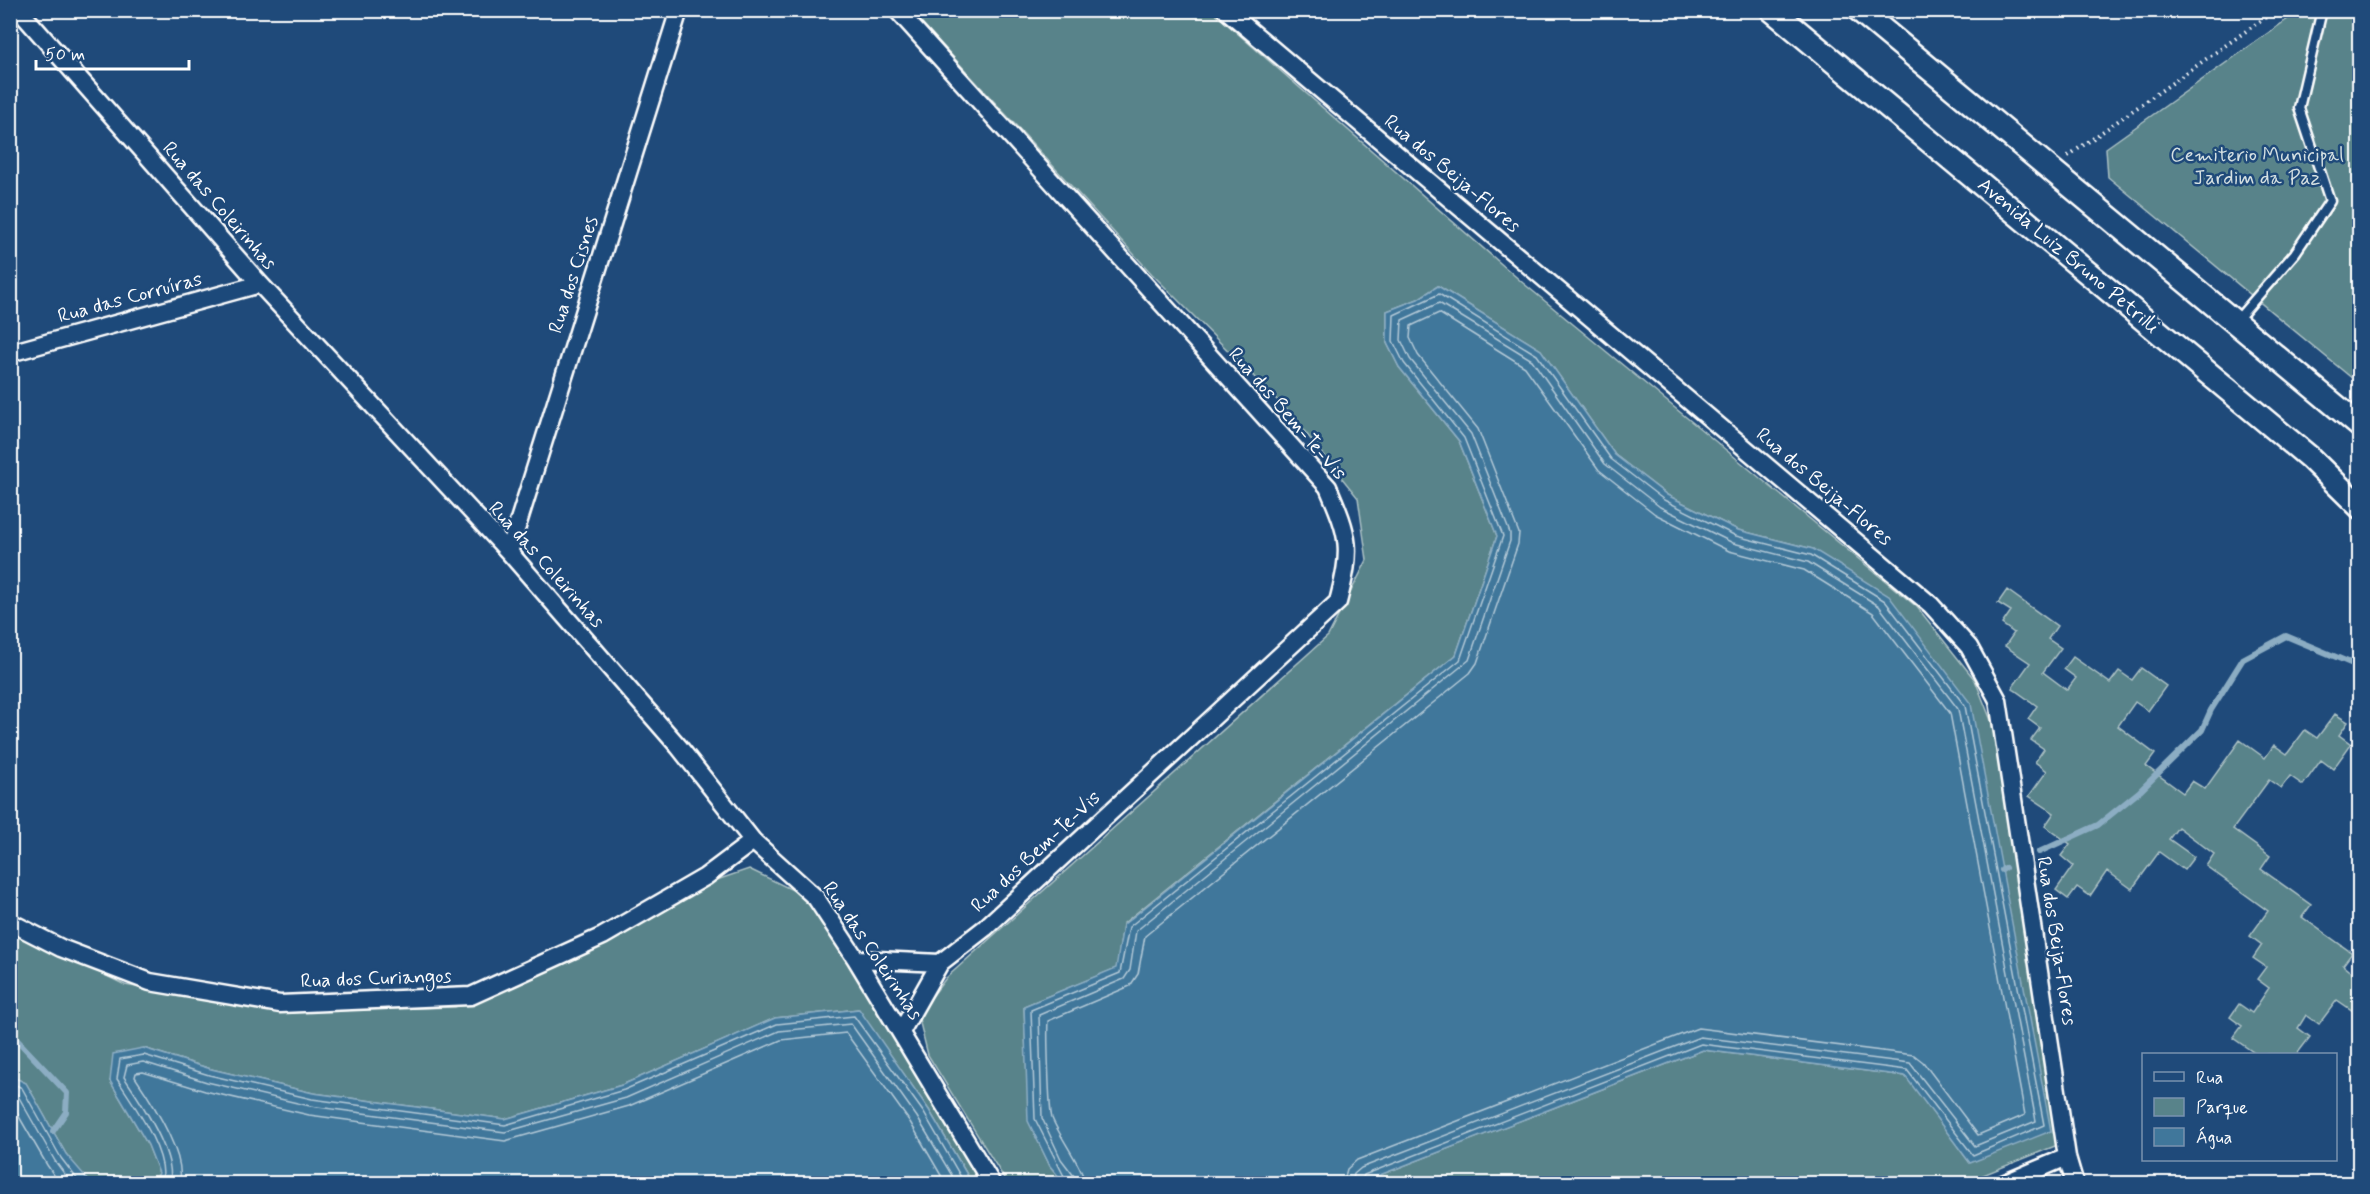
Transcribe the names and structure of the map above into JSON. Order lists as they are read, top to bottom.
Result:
{
  "streets": {
    "main road": ["Avenida Luiz Bruno Petrilli"],
    "street": [
      "Rua dos Beija-Flores",
      "Rua das Coleirinhas",
      "Rua dos Cisnes",
      "Rua das Corruíras",
      "Rua dos Bem-Te-Vis",
      "Rua dos Curiangos"
    ]
  },
  "crossings": [
    ["Rua das Coleirinhas", "Rua dos Cisnes"],
    ["Rua das Coleirinhas", "Rua das Corruíras"],
    ["Rua das Coleirinhas", "Rua dos Bem-Te-Vis"],
    ["Rua das Coleirinhas", "Rua dos Curiangos"]
  ],
  "parks": ["Cemiterio Municipal Jardim da Paz"],
  "legend": ["Rua", "Parque", "Água"],
  "scale_bar": "50 m"
}
